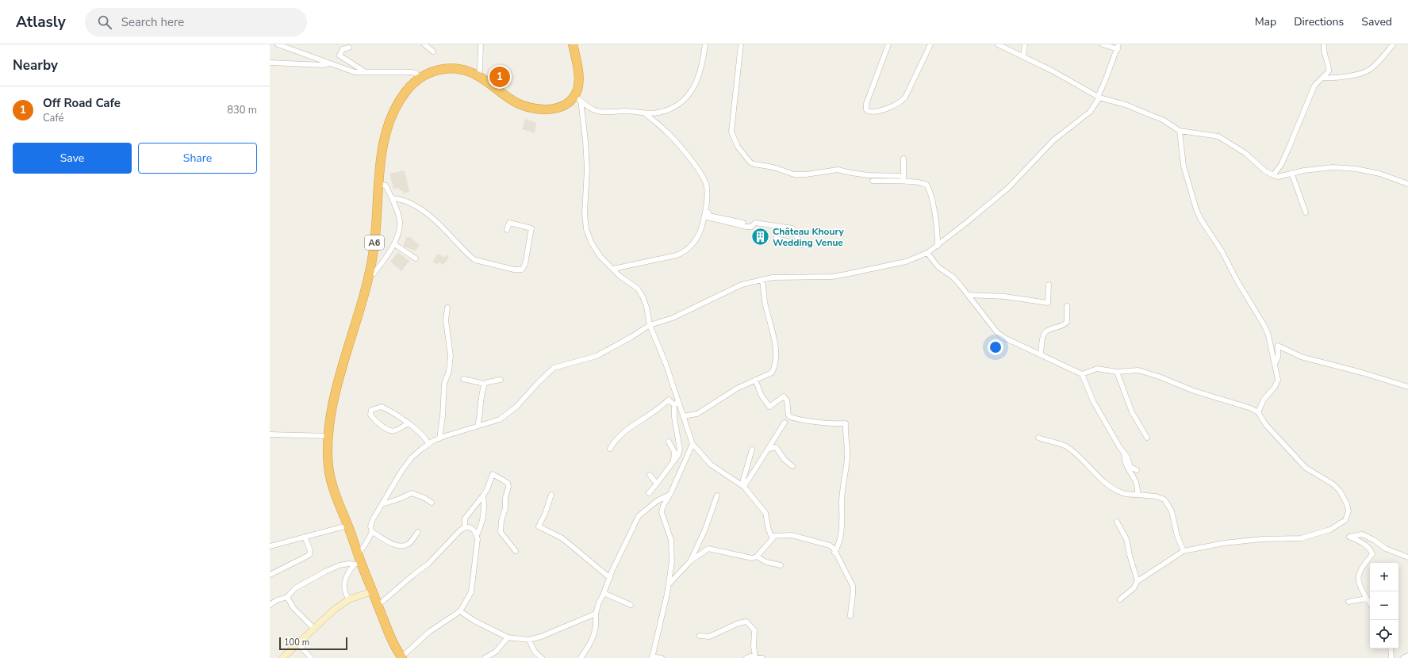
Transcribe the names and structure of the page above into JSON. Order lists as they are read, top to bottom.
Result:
{
  "streets": {
    "highway": ["A6"]
  },
  "places": {
    "building": ["Château Khoury Wedding Venue"]
  },
  "scale_bar": "100 m",
  "page": {
    "header": "Atlasly",
    "search": "Search here",
    "nav": ["Map", "Directions", "Saved"],
    "heading": "Nearby",
    "pins": "1",
    "list": [
      {
        "mark": "1",
        "name": "Off Road Cafe",
        "note": "Café",
        "value": "830 m"
      }
    ],
    "buttons": ["Save", "Share"],
    "map_buttons": ["+", "−"],
    "scale": "100 m"
  }
}
